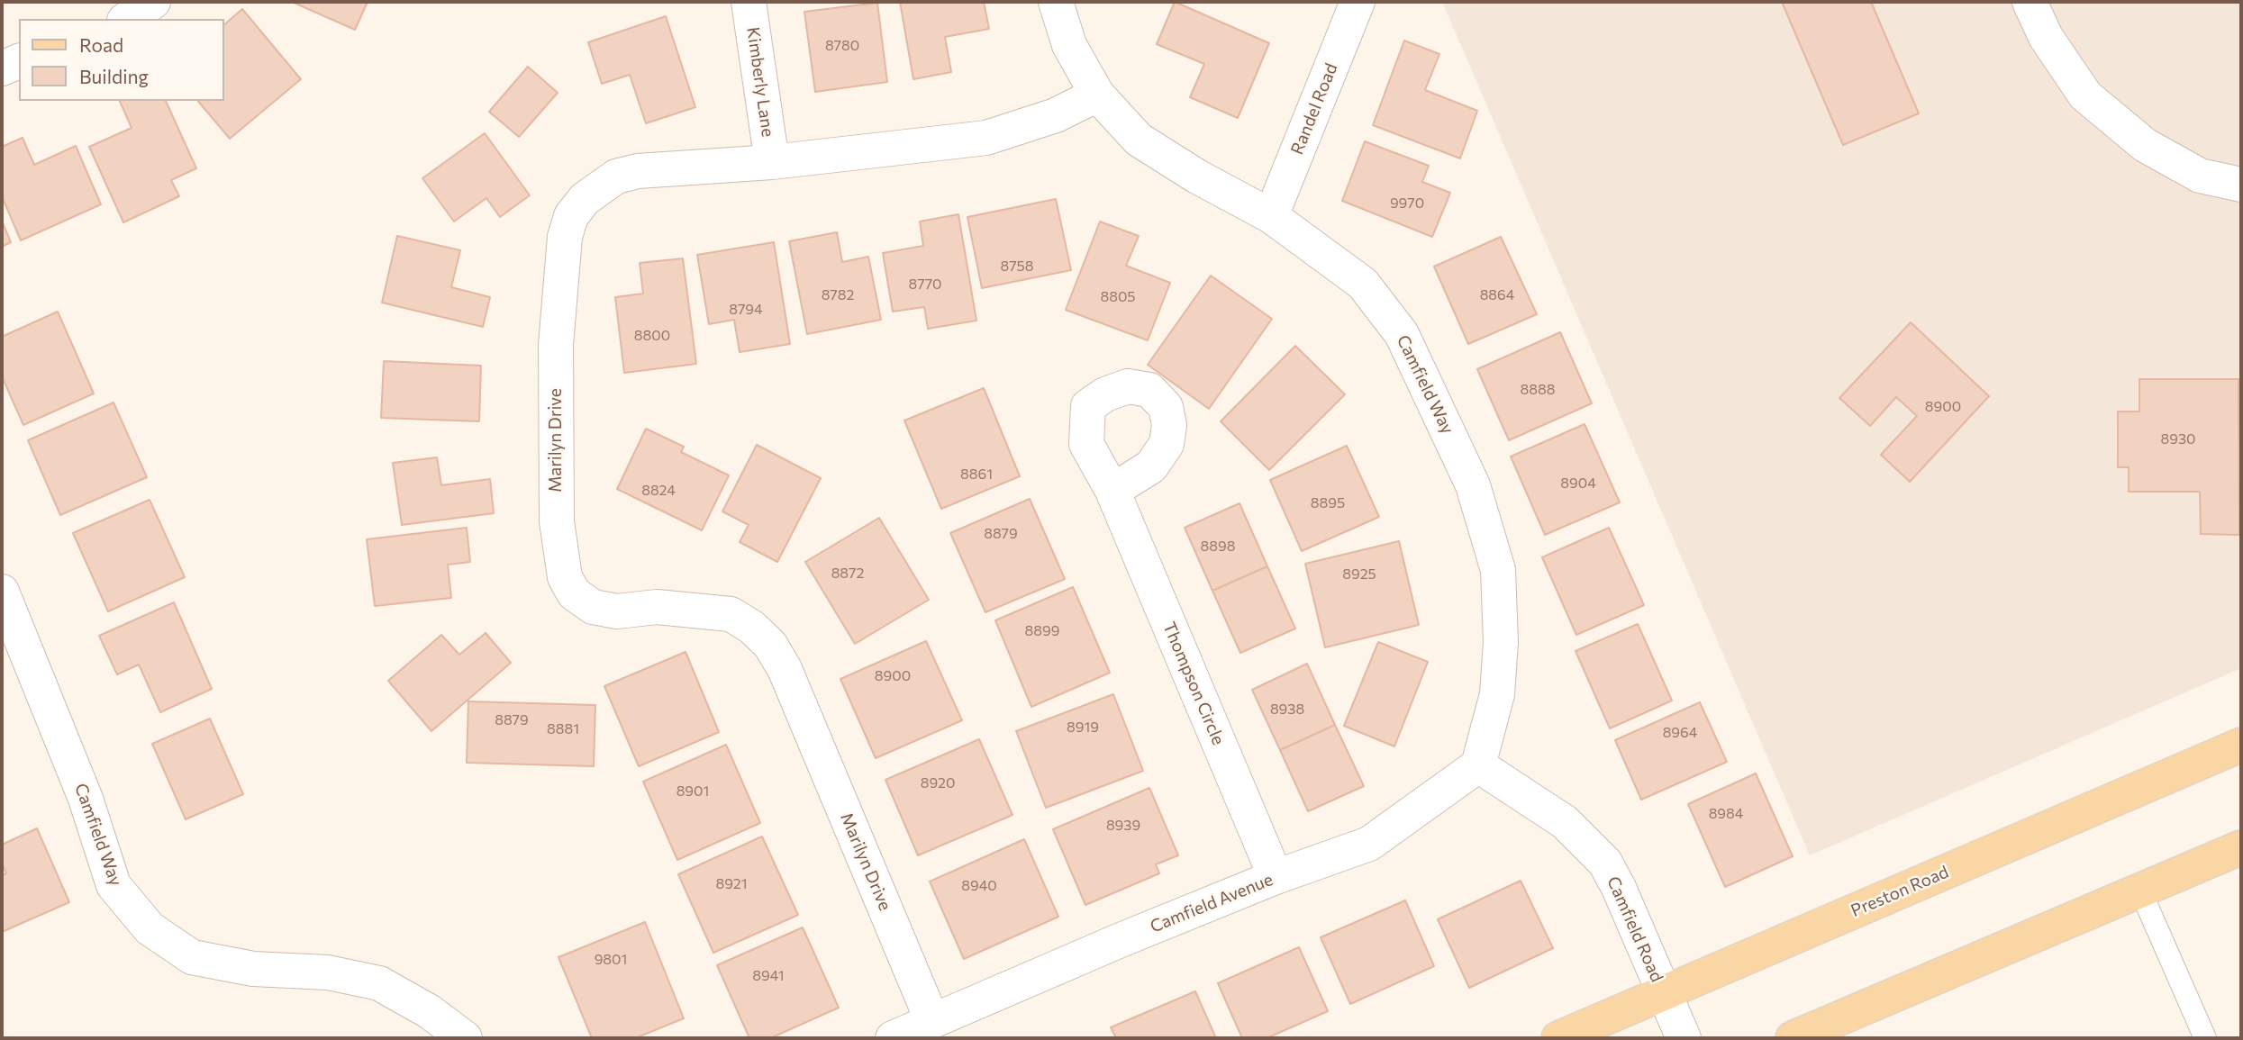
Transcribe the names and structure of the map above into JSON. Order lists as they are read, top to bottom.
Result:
{
  "streets": {
    "main road": ["Preston Road"],
    "street": [
      "Kimberly Lane",
      "Randel Road",
      "Camfield Way",
      "Marilyn Drive",
      "Thompson Circle",
      "Camfield Avenue",
      "Camfield Road"
    ]
  },
  "crossings": [
    ["Kimberly Lane", "Marilyn Drive"],
    ["Randel Road", "Camfield Way"],
    ["Camfield Way", "Marilyn Drive"],
    ["Camfield Way", "Camfield Avenue"],
    ["Camfield Way", "Camfield Road"],
    ["Marilyn Drive", "Camfield Avenue"],
    ["Thompson Circle", "Camfield Avenue"],
    ["Preston Road", "Camfield Road"],
    ["Camfield Avenue", "Camfield Road"]
  ],
  "house_numbers": [
    "8780",
    "9970",
    "8758",
    "8770",
    "8782",
    "8864",
    "8805",
    "8794",
    "8800",
    "8888",
    "8900",
    "8930",
    "8861",
    "8904",
    "8824",
    "8895",
    "8879",
    "8898",
    "8872",
    "8925",
    "8899",
    "8900",
    "8938",
    "8879",
    "8919",
    "8881",
    "8964",
    "8920",
    "8901",
    "8984",
    "8939",
    "8921",
    "8940",
    "9801",
    "8941"
  ],
  "legend": ["Road", "Building"]
}
